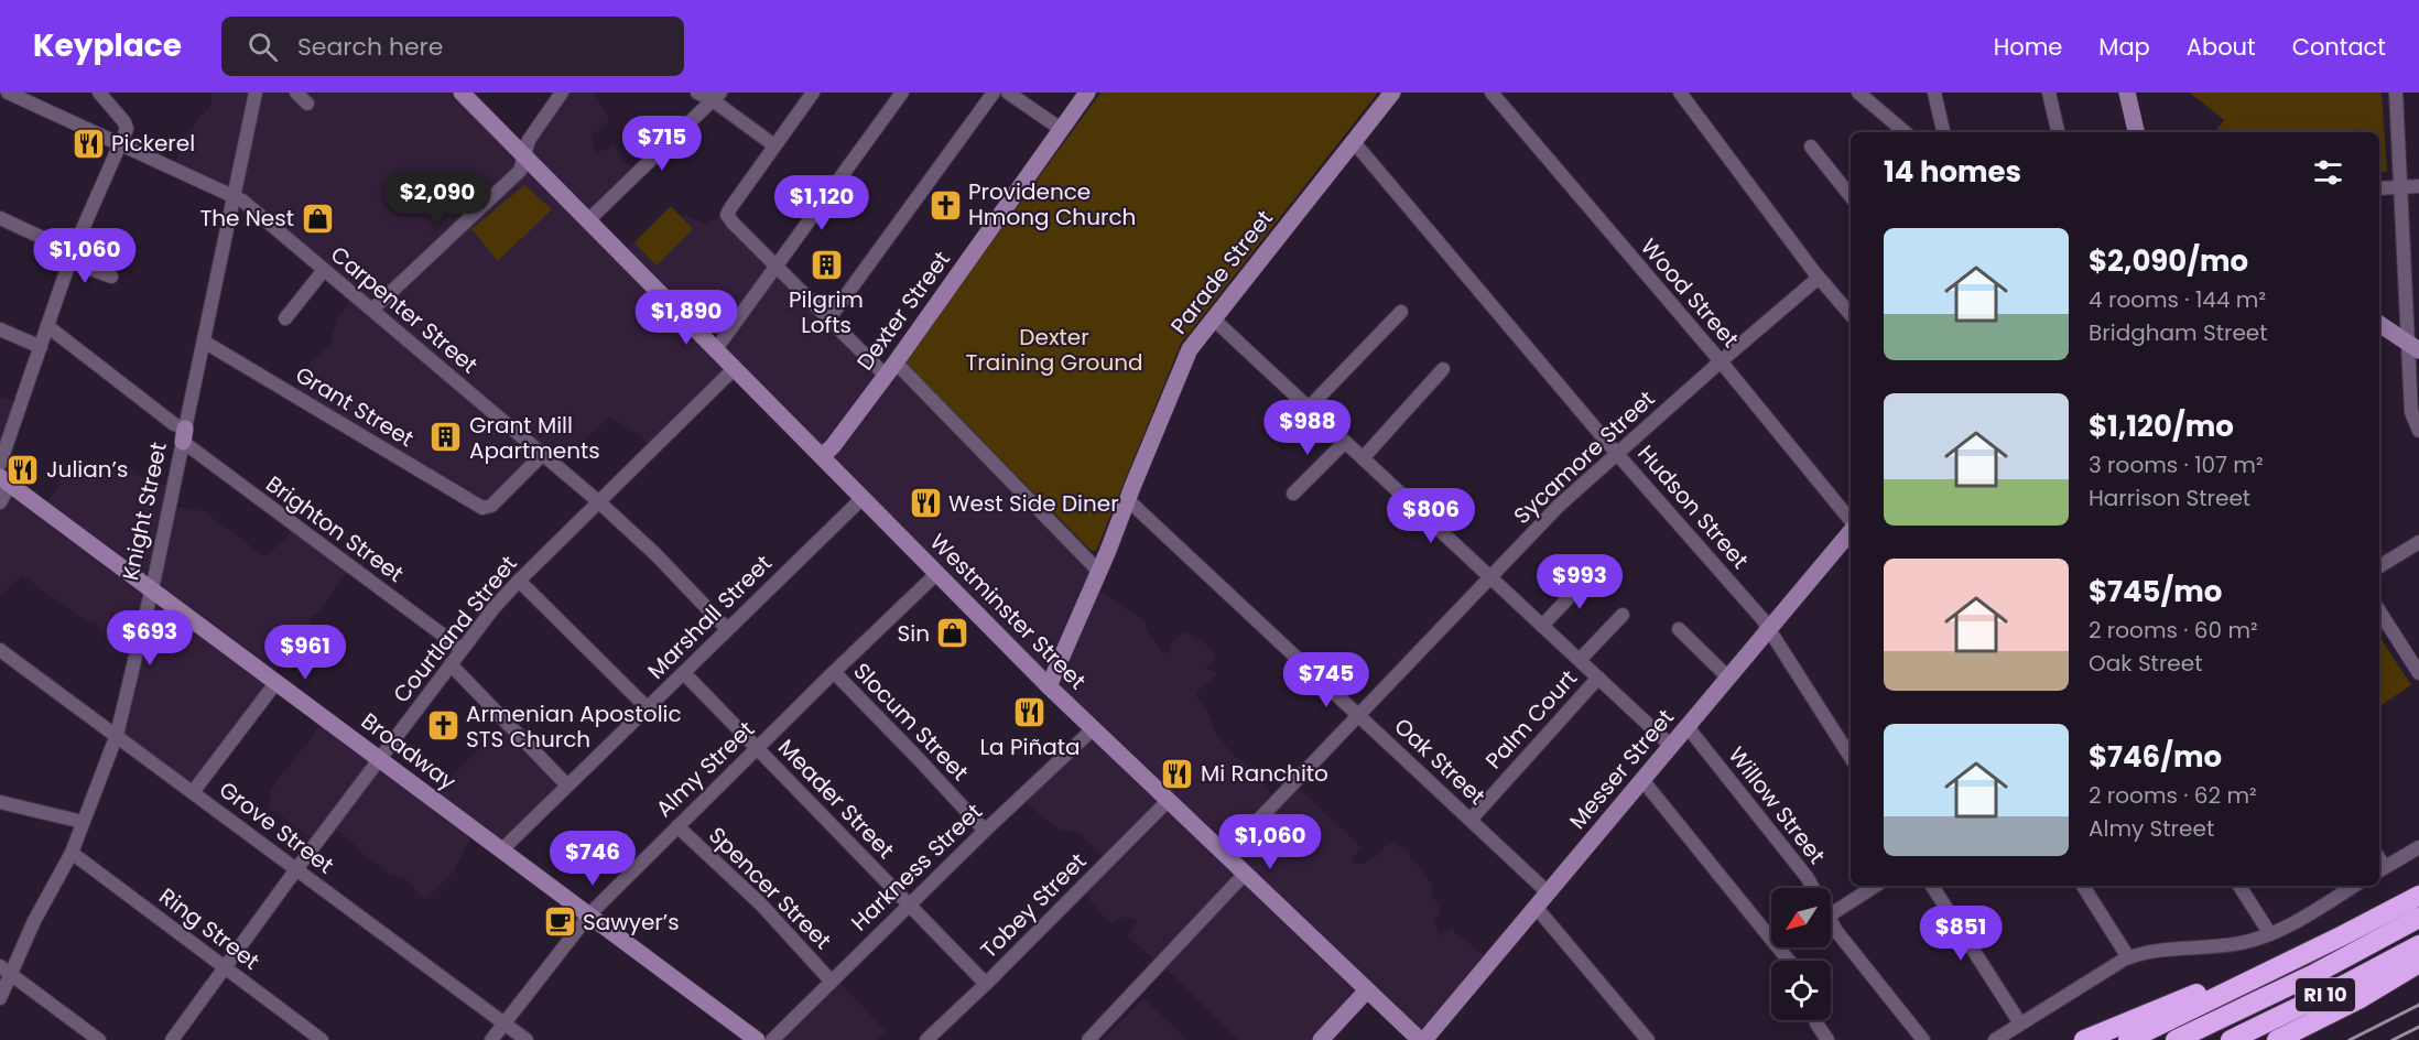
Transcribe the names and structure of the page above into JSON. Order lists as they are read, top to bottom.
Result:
{
  "streets": {
    "highway": ["RI 10"],
    "main road": [
      "Parade Street",
      "Dexter Street",
      "Westminster Street",
      "Broadway",
      "Messer Street"
    ],
    "street": [
      "Wood Street",
      "Carpenter Street",
      "Grant Street",
      "Sycamore Street",
      "Hudson Street",
      "Knight Street",
      "Brighton Street",
      "Marshall Street",
      "Courtland Street",
      "Palm Court",
      "Slocum Street",
      "Oak Street",
      "Almy Street",
      "Meader Street",
      "Willow Street",
      "Grove Street",
      "Harkness Street",
      "Spencer Street",
      "Tobey Street",
      "Ring Street"
    ]
  },
  "crossings": [
    ["Parade Street", "Hudson Street"],
    ["Parade Street", "Westminster Street"],
    ["Parade Street", "Oak Street"],
    ["Wood Street", "Sycamore Street"],
    ["Carpenter Street", "Grant Street"],
    ["Carpenter Street", "Knight Street"],
    ["Carpenter Street", "Marshall Street"],
    ["Carpenter Street", "Courtland Street"],
    ["Dexter Street", "Westminster Street"],
    ["Grant Street", "Knight Street"],
    ["Sycamore Street", "Hudson Street"],
    ["Sycamore Street", "Westminster Street"],
    ["Sycamore Street", "Oak Street"],
    ["Hudson Street", "Messer Street"],
    ["Knight Street", "Brighton Street"],
    ["Knight Street", "Broadway"],
    ["Knight Street", "Grove Street"],
    ["Knight Street", "Ring Street"],
    ["Brighton Street", "Courtland Street"],
    ["Westminster Street", "Marshall Street"],
    ["Westminster Street", "Courtland Street"],
    ["Westminster Street", "Almy Street"],
    ["Westminster Street", "Messer Street"],
    ["Westminster Street", "Harkness Street"],
    ["Westminster Street", "Tobey Street"],
    ["Marshall Street", "Broadway"],
    ["Marshall Street", "Meader Street"],
    ["Courtland Street", "Broadway"],
    ["Courtland Street", "Grove Street"],
    ["Courtland Street", "Ring Street"],
    ["Palm Court", "Oak Street"],
    ["Slocum Street", "Almy Street"],
    ["Slocum Street", "Harkness Street"],
    ["Broadway", "Almy Street"],
    ["Oak Street", "Messer Street"],
    ["Almy Street", "Meader Street"],
    ["Almy Street", "Grove Street"],
    ["Almy Street", "Spencer Street"],
    ["Messer Street", "Willow Street"],
    ["Meader Street", "Harkness Street"],
    ["Meader Street", "Tobey Street"],
    ["Harkness Street", "Spencer Street"]
  ],
  "parks": ["Dexter Training Ground"],
  "places": {
    "restaurant": [
      "Pickerel",
      "Julian’s",
      "West Side Diner",
      "La Piñata",
      "Mi Ranchito"
    ],
    "church": ["Providence Hmong Church", "Armenian Apostolic STS Church"],
    "shop": ["The Nest", "Sin"],
    "building": ["Pilgrim Lofts", "Grant Mill Apartments"],
    "cafe": ["Sawyer’s"]
  },
  "north": "bottom left",
  "page": {
    "header": "Keyplace",
    "search": "Search here",
    "nav": [
      "Home",
      "Map",
      "About",
      "Contact"
    ],
    "price": [
      "$715",
      "$2,090",
      "$1,120",
      "$1,060",
      "$1,890",
      "$988",
      "$806",
      "$993",
      "$693",
      "$961",
      "$745",
      "$1,060",
      "$746",
      "$851"
    ],
    "heading": "14 homes",
    "list": [
      {
        "name": "$2,090/mo",
        "note": "4 rooms · 144 m² · Bridgham Street"
      },
      {
        "name": "$1,120/mo",
        "note": "3 rooms · 107 m² · Harrison Street"
      },
      {
        "name": "$745/mo",
        "note": "2 rooms · 60 m² · Oak Street"
      },
      {
        "name": "$746/mo",
        "note": "2 rooms · 62 m² · Almy Street"
      }
    ]
  }
}
